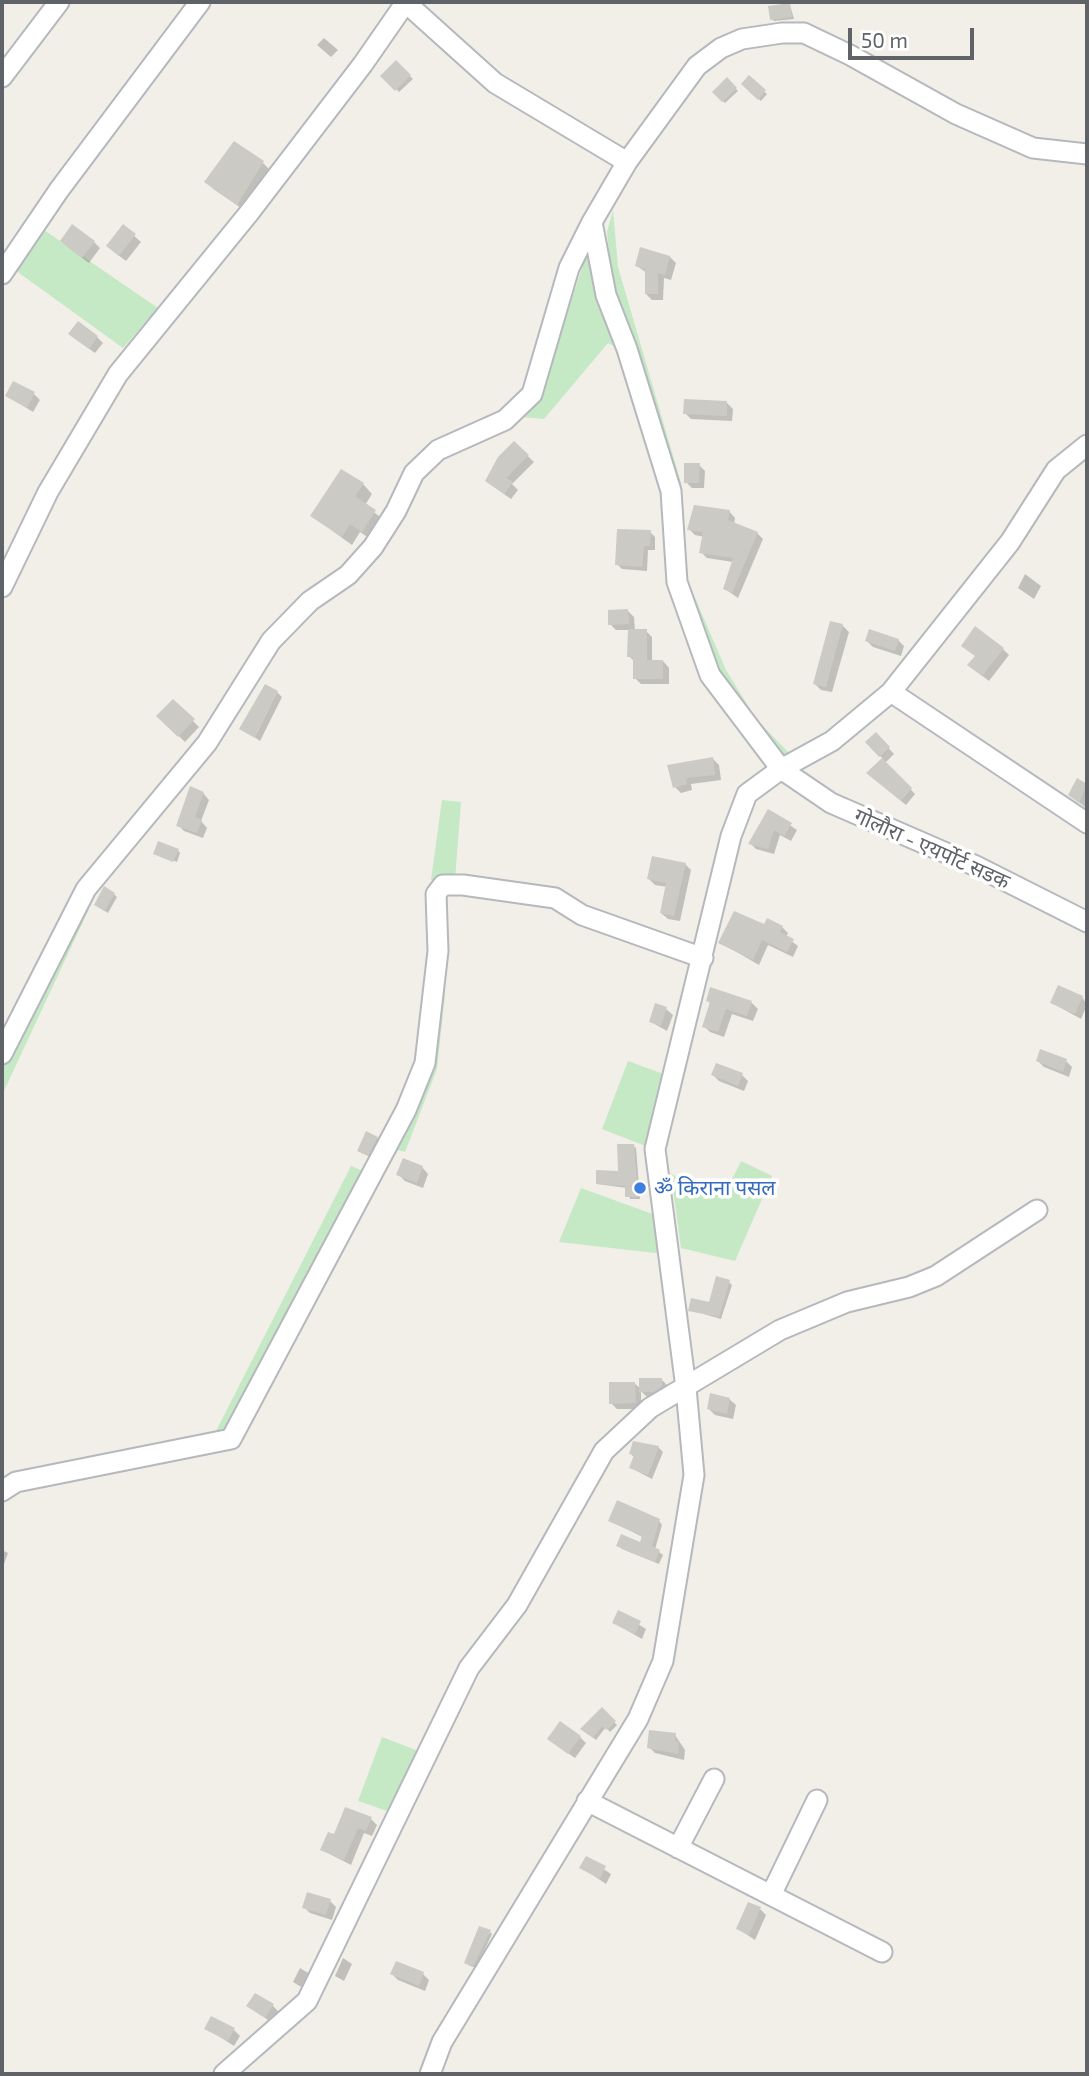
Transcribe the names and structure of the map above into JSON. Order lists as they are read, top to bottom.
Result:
{
  "streets": {
    "street": ["गोलौरा - एयर्पोर्ट सडक"]
  },
  "places": ["ॐ किराना पसल"],
  "scale_bar": "50 m"
}
